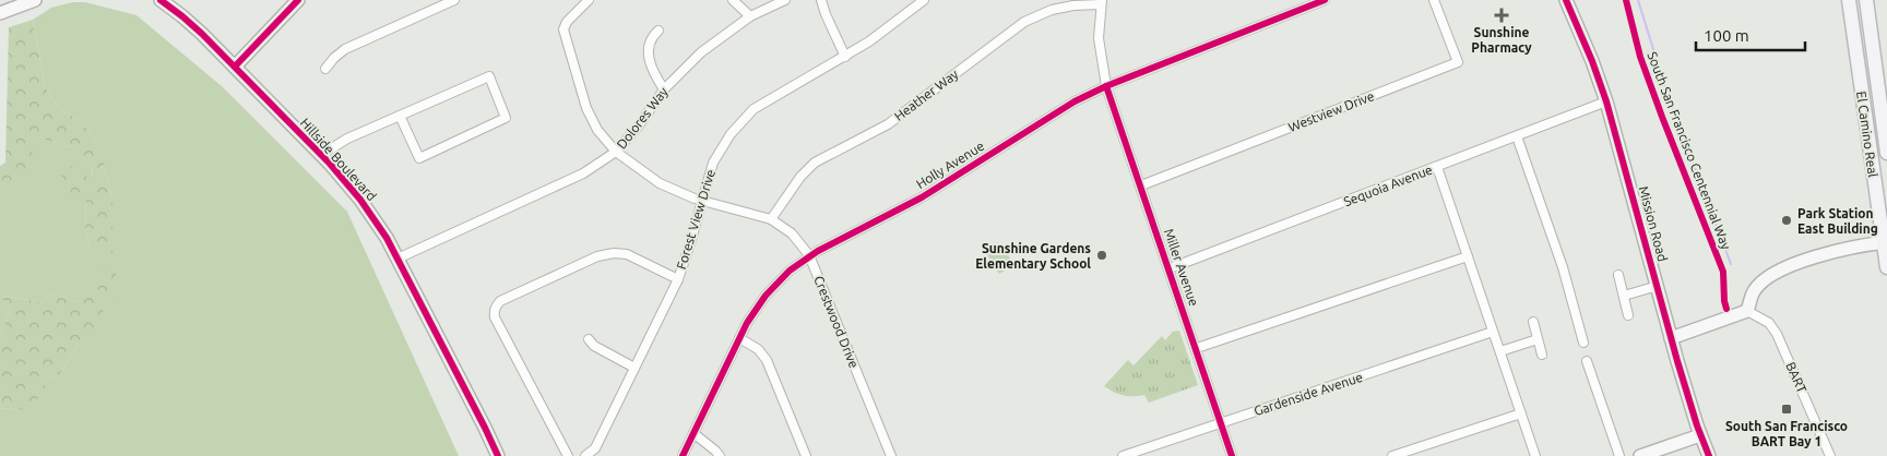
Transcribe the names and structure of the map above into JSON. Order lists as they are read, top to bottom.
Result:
{
  "streets": {
    "main road": ["El Camino Real", "Hillside Boulevard", "Mission Road"],
    "street": [
      "Heather Way",
      "Westview Drive",
      "Dolores Way",
      "Holly Avenue",
      "Sequoia Avenue",
      "Forest View Drive",
      "Miller Avenue",
      "Crestwood Drive",
      "BART",
      "Gardenside Avenue"
    ],
    "cycle path": ["South San Francisco Centennial Way"]
  },
  "crossings": [
    ["Heather Way", "Miller Avenue"],
    ["Heather Way", "Crestwood Drive"],
    ["Westview Drive", "Miller Avenue"],
    ["Dolores Way", "Hillside Boulevard"],
    ["Dolores Way", "Crestwood Drive"],
    ["Holly Avenue", "Miller Avenue"],
    ["Holly Avenue", "Crestwood Drive"],
    ["Sequoia Avenue", "Mission Road"],
    ["Sequoia Avenue", "Miller Avenue"],
    ["Forest View Drive", "Crestwood Drive"],
    ["Miller Avenue", "Gardenside Avenue"]
  ],
  "places": {
    "health": ["Sunshine Pharmacy"],
    "other": ["Park Station East Building", "Sunshine Gardens Elementary School"],
    "transit": ["South San Francisco BART Bay 1"]
  },
  "scale_bar": "100 m"
}
